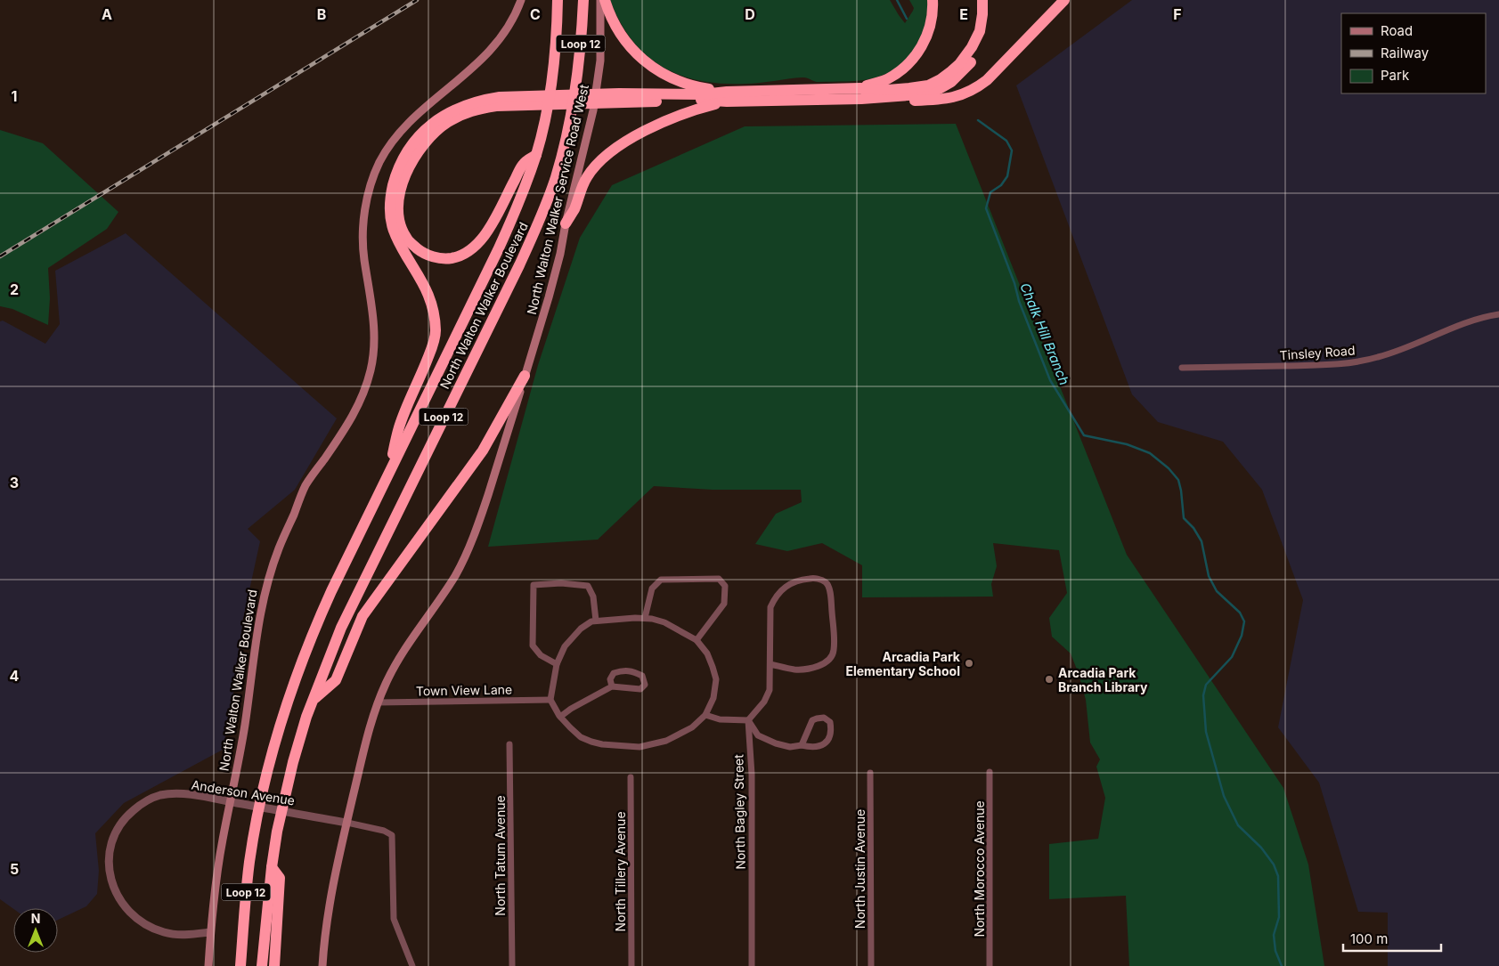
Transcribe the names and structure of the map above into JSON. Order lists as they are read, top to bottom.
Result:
{
  "streets": {
    "highway": ["Loop 12", "North Walton Walker Boulevard"],
    "main road": ["North Walton Walker Service Road West"],
    "street": [
      "Tinsley Road",
      "Town View Lane",
      "Anderson Avenue",
      "North Bagley Street",
      "North Tatum Avenue",
      "North Justin Avenue",
      "North Morocco Avenue",
      "North Tillery Avenue"
    ]
  },
  "crossings": [
    ["North Walton Walker Boulevard", "Anderson Avenue"]
  ],
  "water": ["Chalk Hill Branch"],
  "places": ["Arcadia Park Elementary School", "Arcadia Park Branch Library"],
  "legend": ["Road", "Railway", "Park"],
  "scale_bar": "100 m",
  "north": "top",
  "grid": {
    "columns": [
      "A",
      "B",
      "C",
      "D",
      "E",
      "F"
    ],
    "rows": [
      "1",
      "2",
      "3",
      "4",
      "5"
    ]
  }
}
